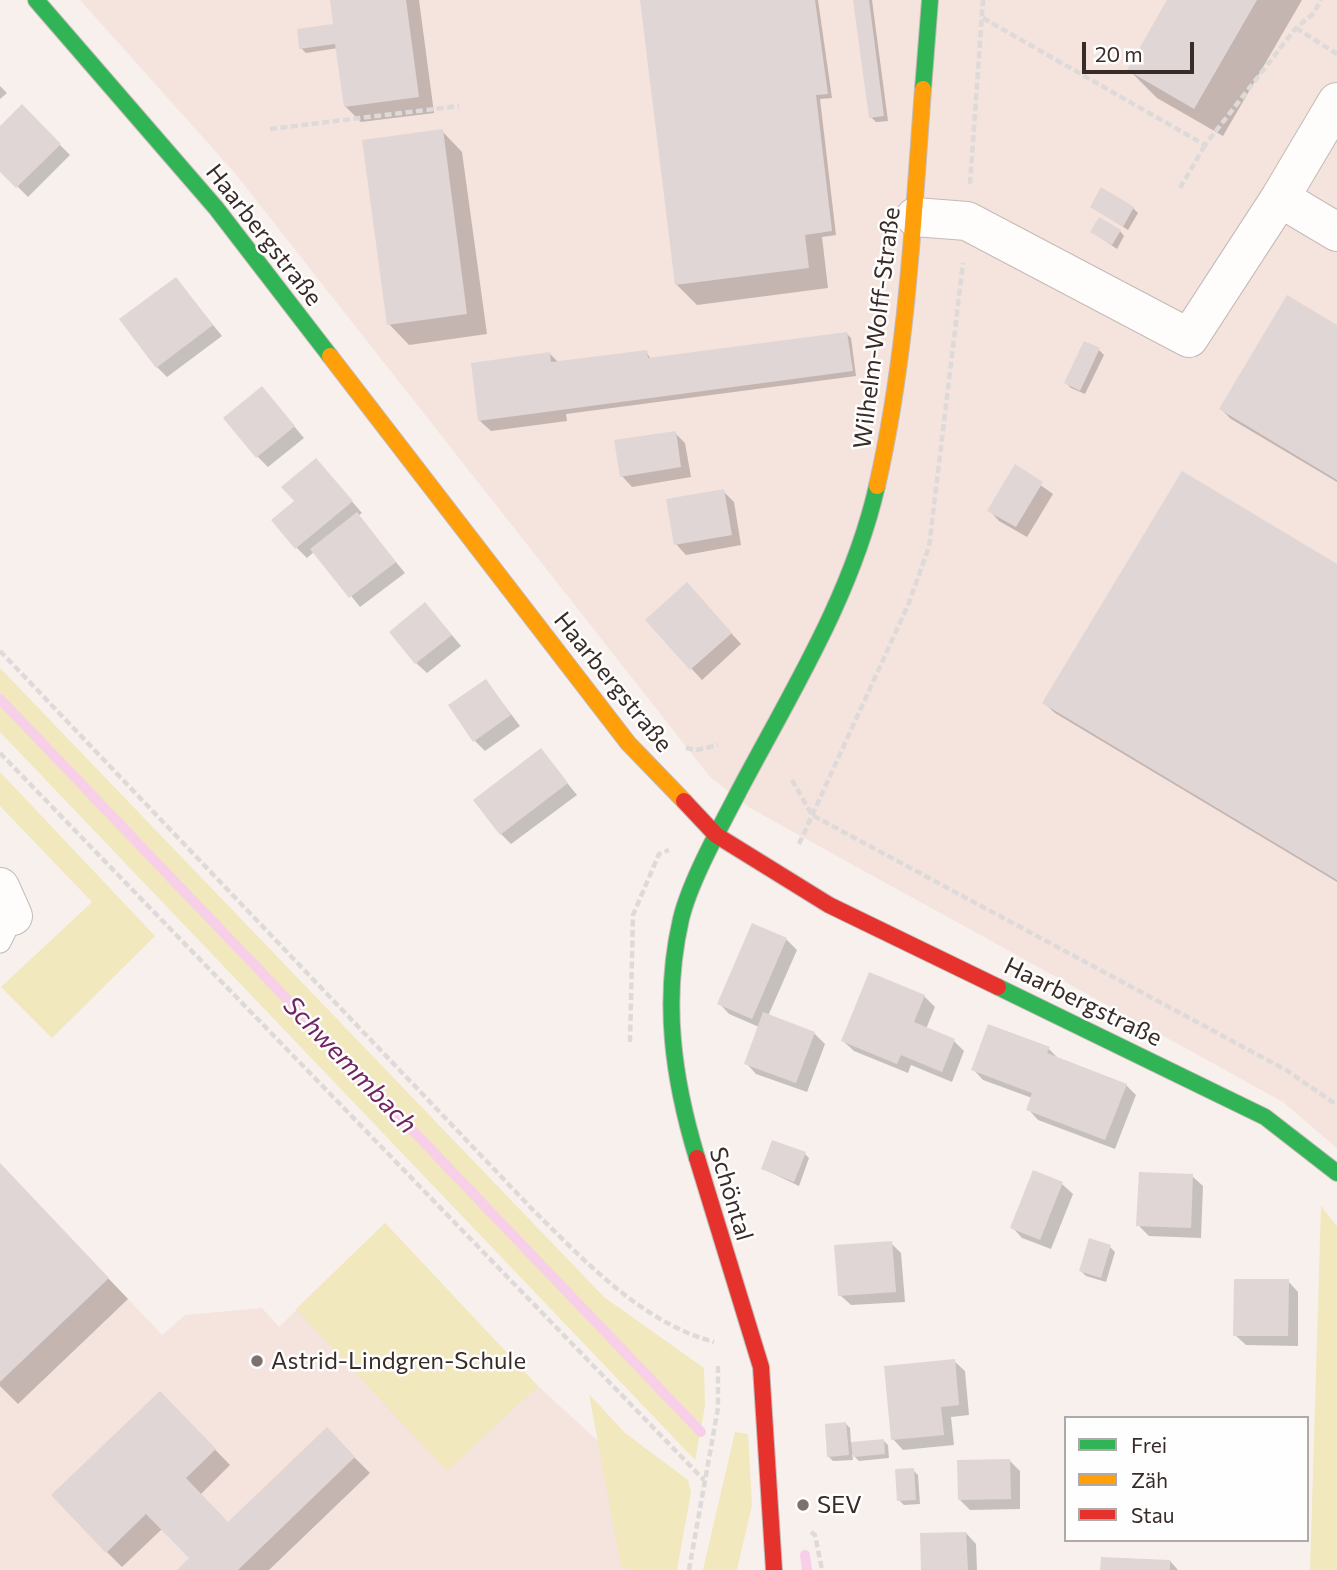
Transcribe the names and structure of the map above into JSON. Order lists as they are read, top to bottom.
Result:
{
  "streets": {
    "main road": ["Haarbergstraße", "Wilhelm-Wolff-Straße", "Schöntal"]
  },
  "crossings": [
    ["Haarbergstraße", "Wilhelm-Wolff-Straße"],
    ["Haarbergstraße", "Schöntal"],
    ["Wilhelm-Wolff-Straße", "Schöntal"]
  ],
  "water": ["Schwemmbach"],
  "places": ["Astrid-Lindgren-Schule", "SEV"],
  "legend": ["Frei", "Zäh", "Stau"],
  "scale_bar": "20 m"
}
